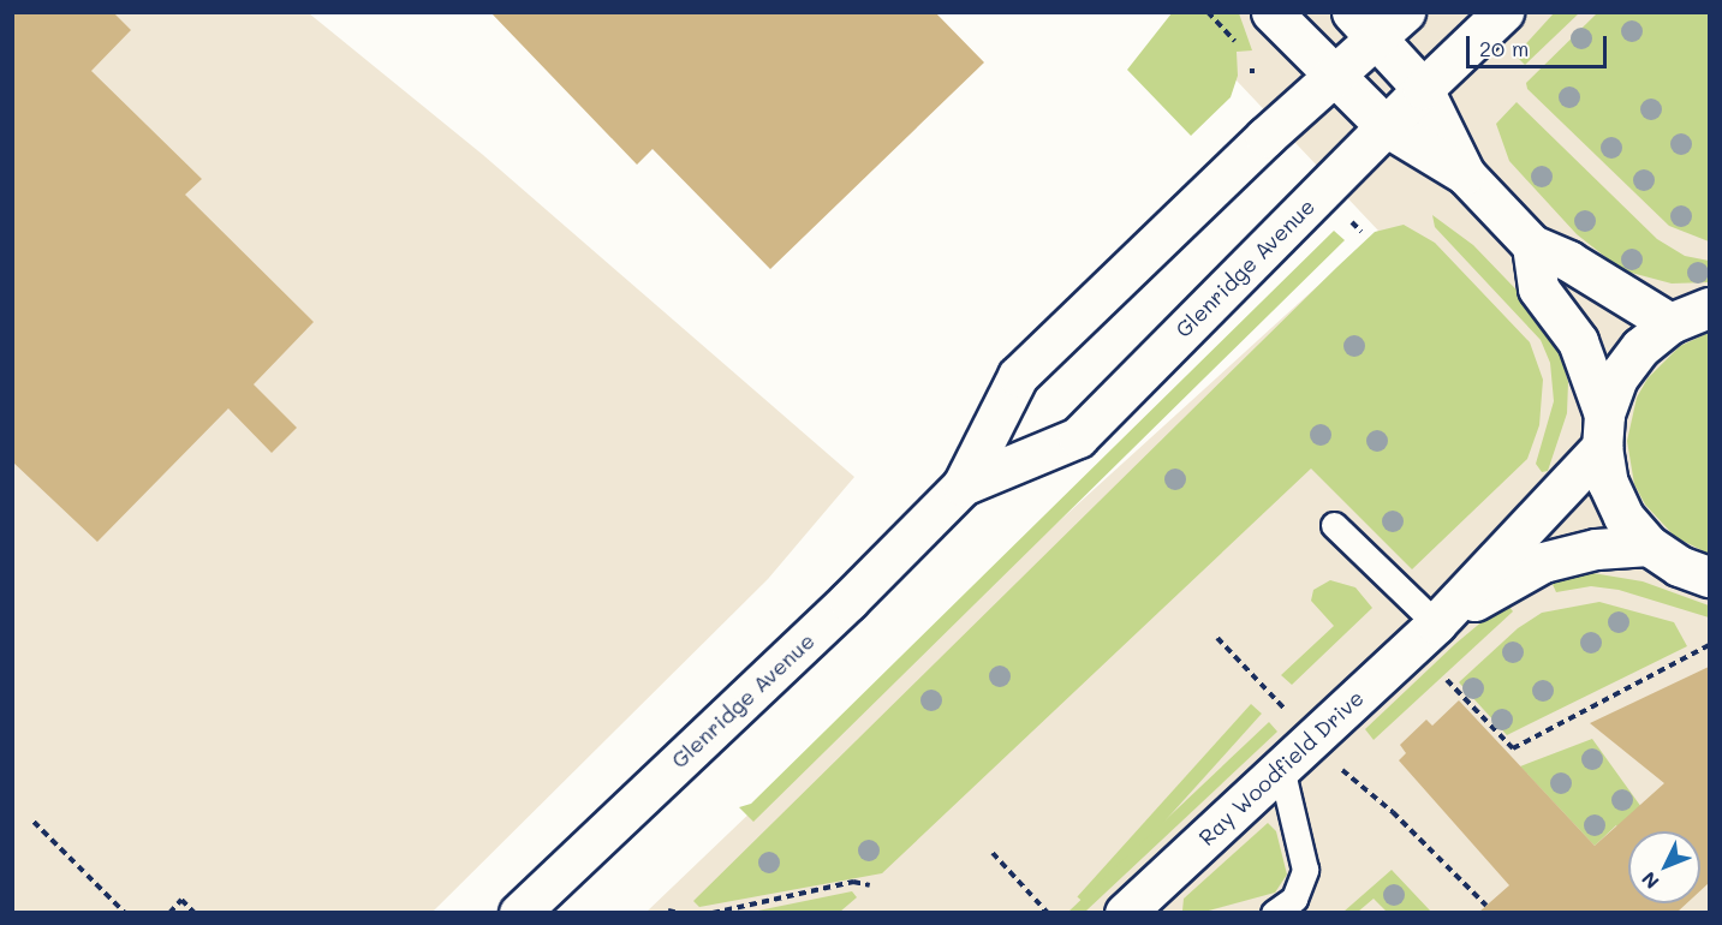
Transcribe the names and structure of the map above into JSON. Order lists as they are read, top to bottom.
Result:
{
  "streets": {
    "street": ["Glenridge Avenue", "Ray Woodfield Drive"]
  },
  "scale_bar": "20 m",
  "north": "bottom left"
}
